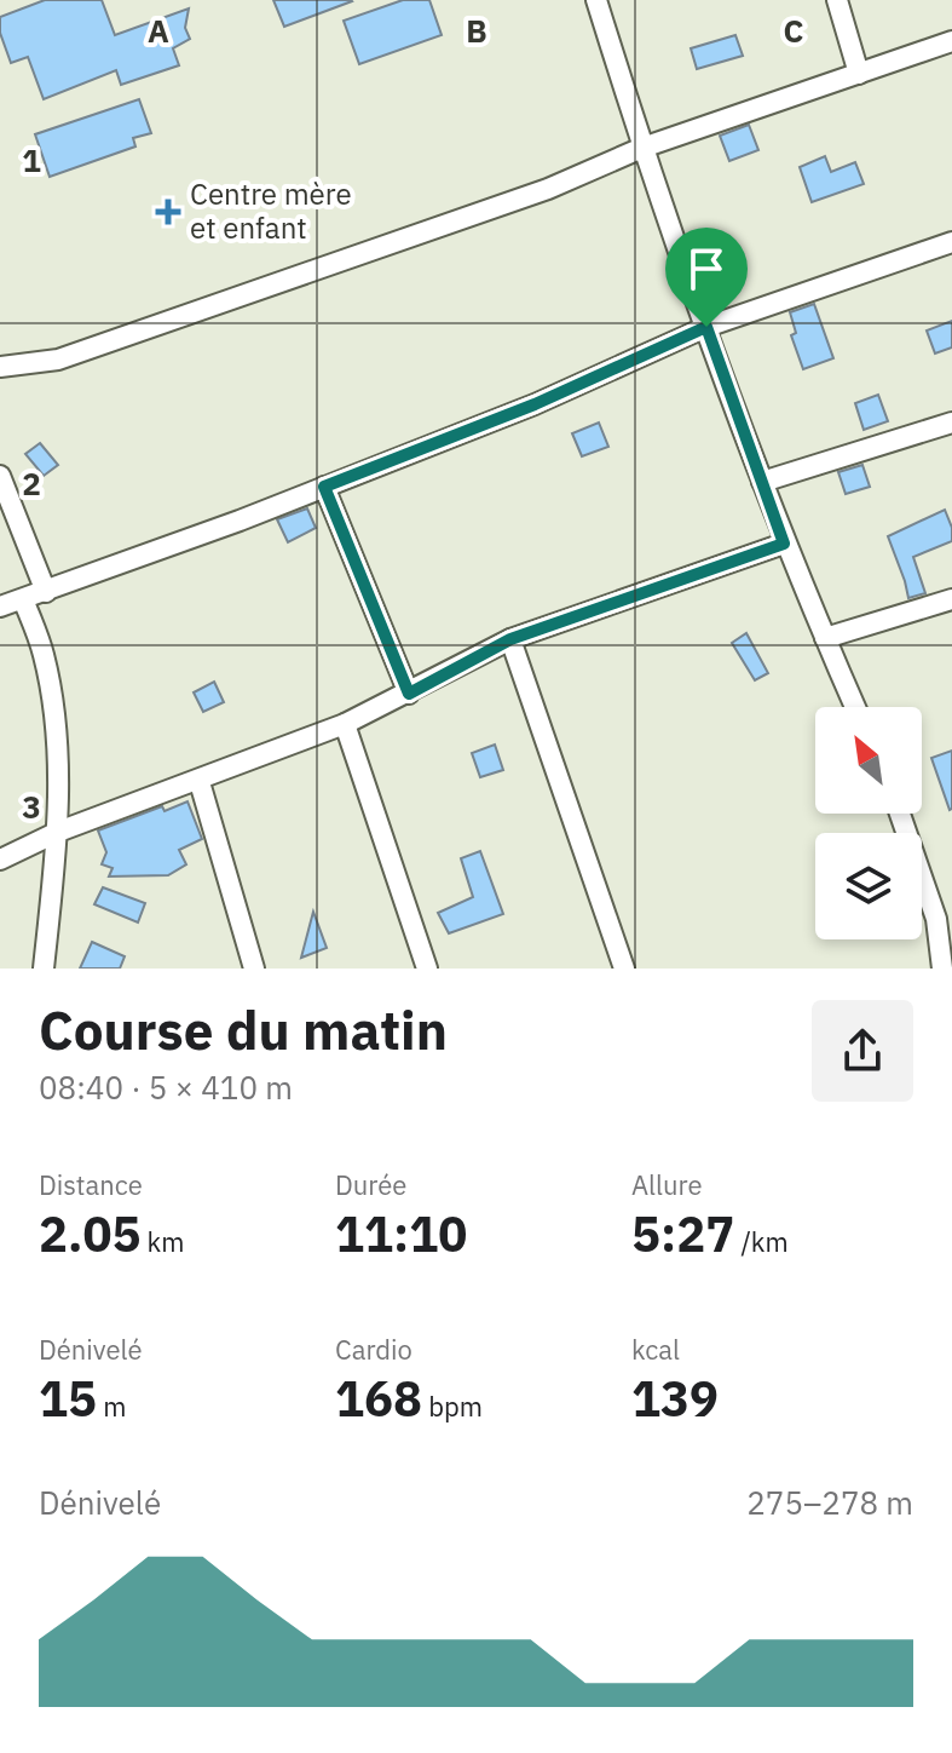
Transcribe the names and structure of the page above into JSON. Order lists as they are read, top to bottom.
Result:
{
  "places": {
    "health": ["Centre mère et enfant"]
  },
  "north": "top left",
  "page": {
    "heading": ["Course du matin", "08:40 · 5 × 410 m"],
    "stats": [
      ["Distance", "2.05 km"],
      ["Durée", "11:10"],
      ["Allure", "5:27 /km"],
      ["Dénivelé", "15 m"],
      ["Cardio", "168 bpm"],
      ["kcal", "139"]
    ],
    "chart": ["Dénivelé", "275–278 m"]
  },
  "grid": {
    "columns": ["A", "B", "C"],
    "rows": ["1", "2", "3"]
  }
}
